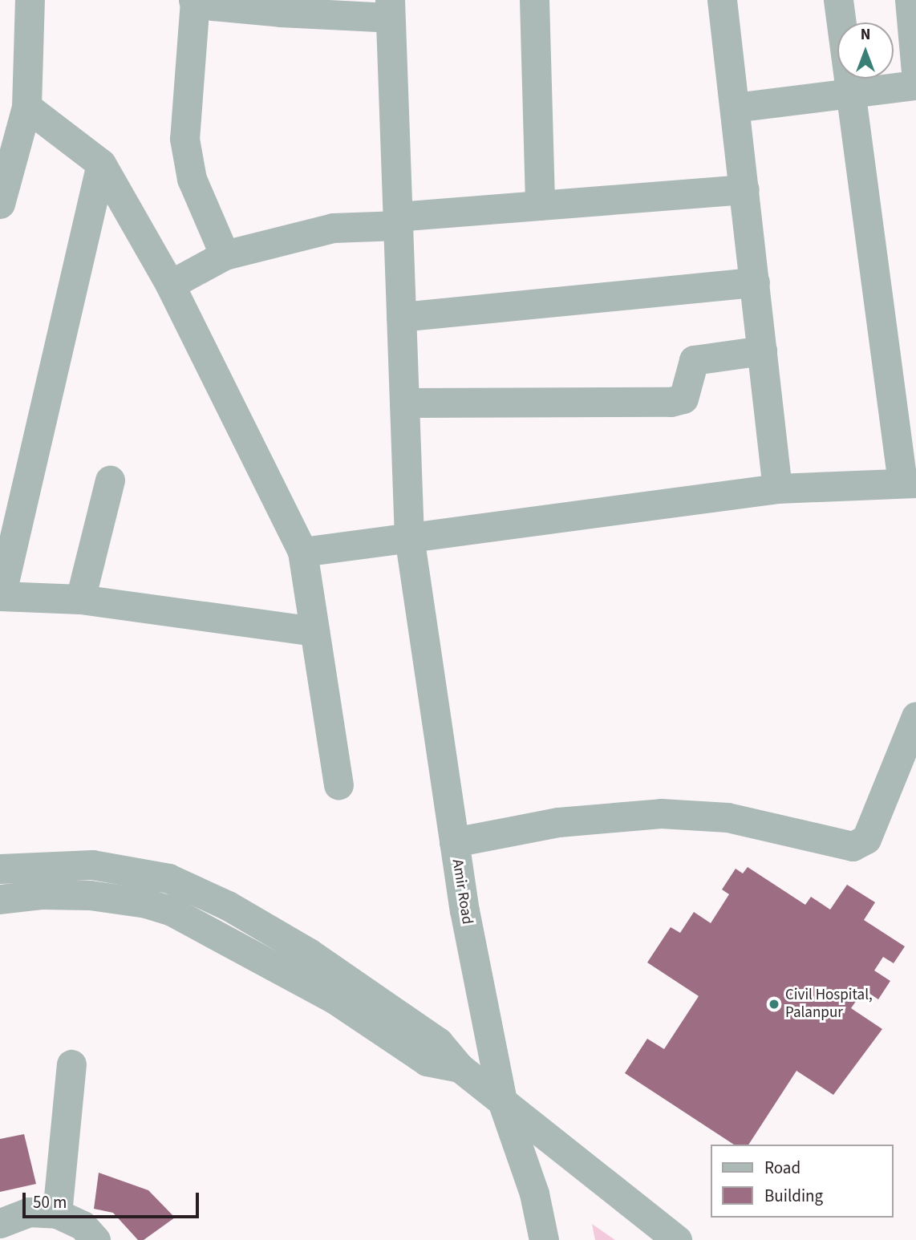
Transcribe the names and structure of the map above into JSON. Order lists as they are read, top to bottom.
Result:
{
  "streets": {
    "street": ["Amir Road"]
  },
  "places": ["Civil Hospital, Palanpur"],
  "legend": ["Road", "Building"],
  "scale_bar": "50 m",
  "north": "top"
}
